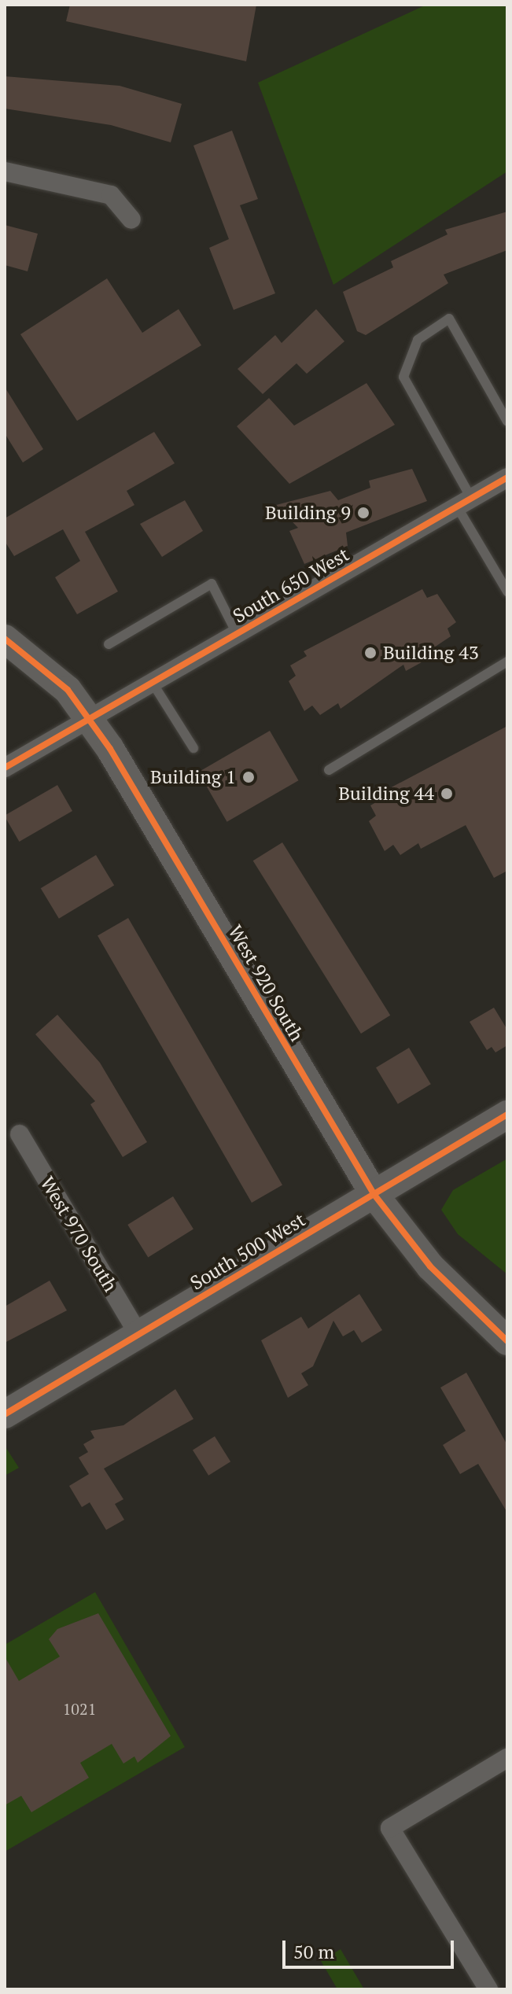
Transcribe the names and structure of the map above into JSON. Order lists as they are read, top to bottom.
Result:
{
  "streets": {
    "street": [
      "South 650 West",
      "West 920 South",
      "West 970 South",
      "South 500 West"
    ]
  },
  "crossings": [
    ["South 650 West", "West 920 South"],
    ["West 920 South", "South 500 West"],
    ["West 970 South", "South 500 West"]
  ],
  "places": [
    "Building 9",
    "Building 43",
    "Building 1",
    "Building 44"
  ],
  "house_numbers": ["1021"],
  "scale_bar": "50 m"
}
